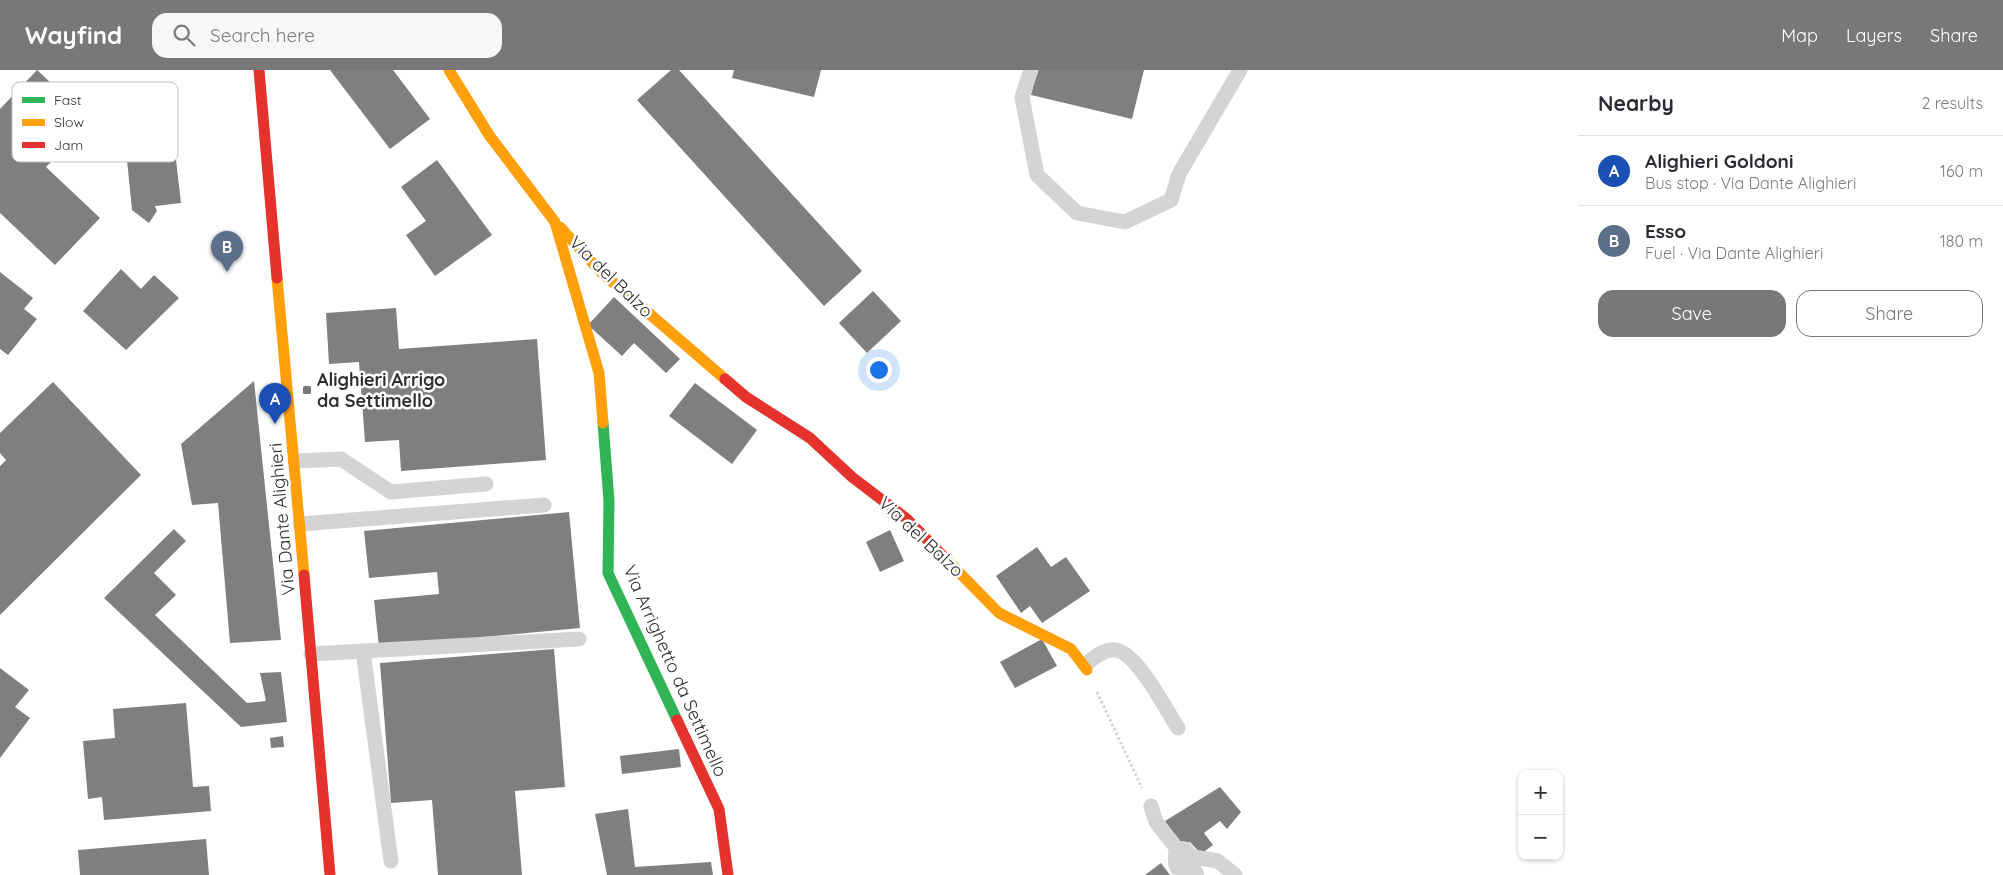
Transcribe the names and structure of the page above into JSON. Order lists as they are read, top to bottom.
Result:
{
  "streets": {
    "street": ["Via del Balzo", "Via Dante Alighieri", "Via Arrighetto da Settimello"]
  },
  "crossings": [
    ["Via del Balzo", "Via Arrighetto da Settimello"]
  ],
  "places": {
    "transit": ["Alighieri Arrigo da Settimello"]
  },
  "legend": ["Fast", "Slow", "Jam"],
  "page": {
    "header": "Wayfind",
    "search": "Search here",
    "nav": ["Map", "Layers", "Share"],
    "heading": ["Nearby", "2 results"],
    "list": [
      {
        "mark": "A",
        "name": "Alighieri Goldoni",
        "note": "Bus stop · Via Dante Alighieri",
        "value": "160 m"
      },
      {
        "mark": "B",
        "name": "Esso",
        "note": "Fuel · Via Dante Alighieri",
        "value": "180 m"
      }
    ],
    "pins": ["B", "A"],
    "buttons": ["Save", "Share"],
    "map_buttons": ["+", "−"]
  }
}
